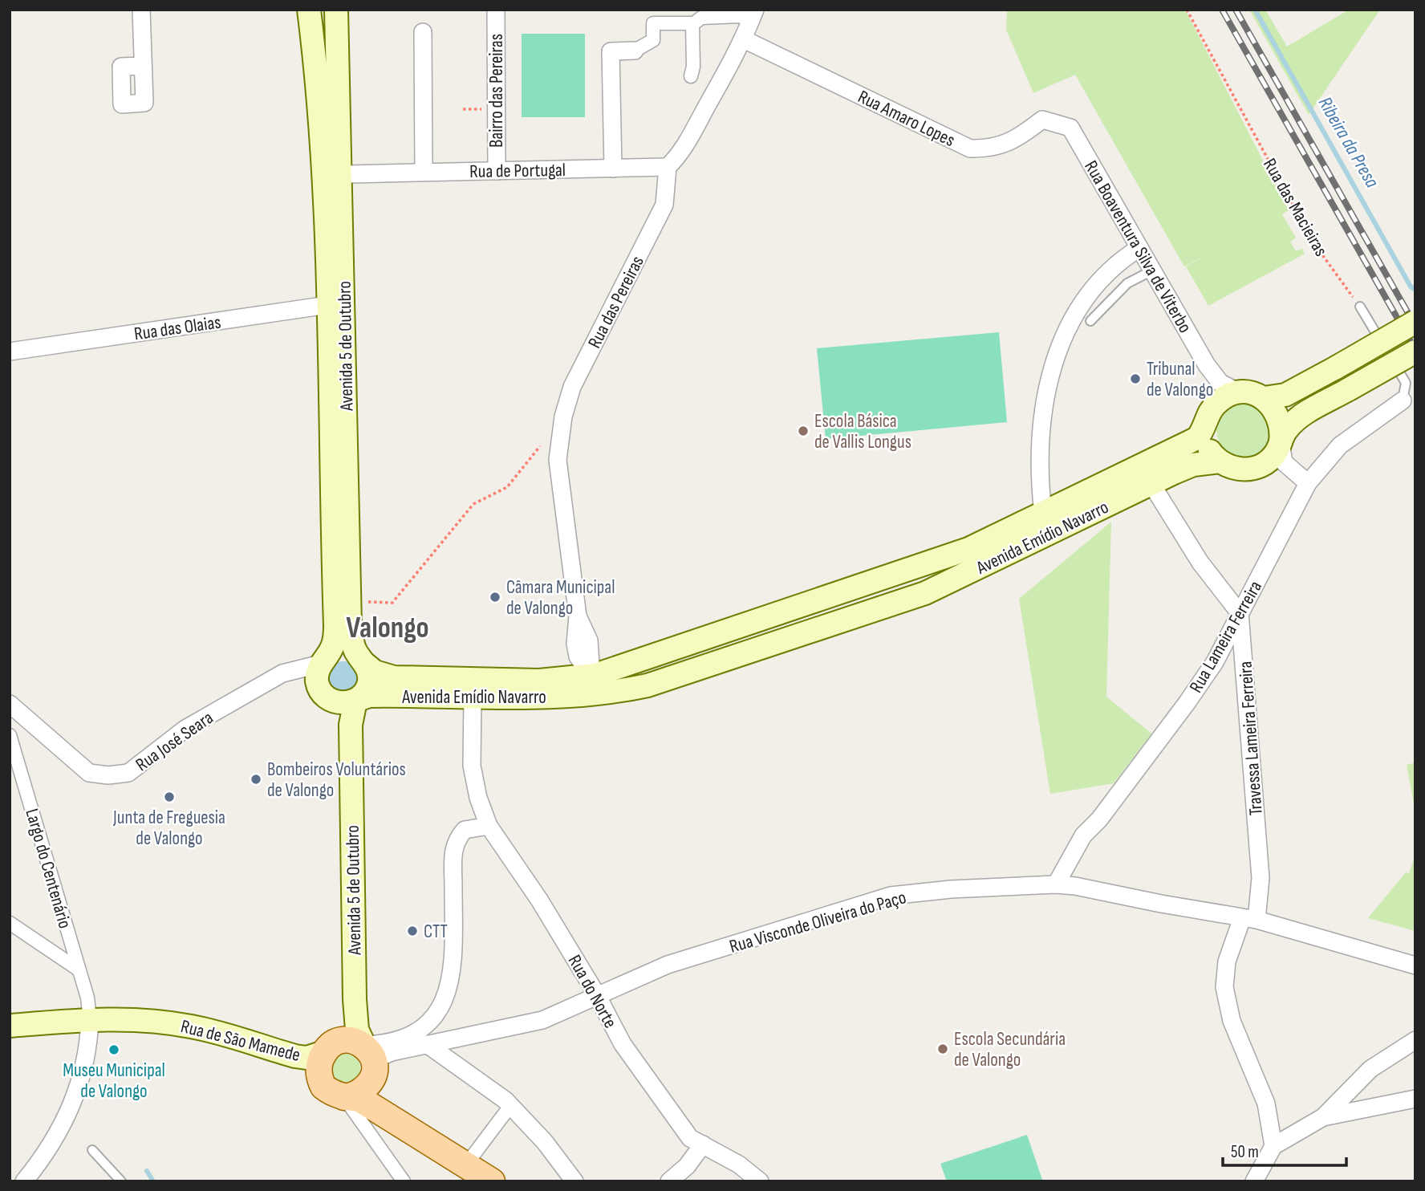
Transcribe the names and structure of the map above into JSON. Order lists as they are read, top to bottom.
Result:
{
  "streets": {
    "main road": ["Avenida 5 de Outubro", "Avenida Emídio Navarro", "Rua de São Mamede"],
    "street": [
      "Bairro das Pereiras",
      "Rua Amaro Lopes",
      "Rua de Portugal",
      "Rua Boaventura Silva de Viterbo",
      "Rua das Pereiras",
      "Rua das Olaias",
      "Rua Lameira Ferreira",
      "Travessa Lameira Ferreira",
      "Rua José Seara",
      "Largo do Centenário",
      "Rua Visconde Oliveira do Paço",
      "Rua do Norte"
    ],
    "path": ["Rua das Macieiras"]
  },
  "crossings": [
    ["Bairro das Pereiras", "Rua de Portugal"],
    ["Rua Amaro Lopes", "Rua Boaventura Silva de Viterbo"],
    ["Rua de Portugal", "Rua das Pereiras"],
    ["Rua de Portugal", "Avenida 5 de Outubro"],
    ["Rua Boaventura Silva de Viterbo", "Avenida Emídio Navarro"],
    ["Rua das Pereiras", "Avenida Emídio Navarro"],
    ["Rua das Olaias", "Avenida 5 de Outubro"],
    ["Avenida 5 de Outubro", "Avenida Emídio Navarro"],
    ["Avenida 5 de Outubro", "Rua José Seara"],
    ["Avenida 5 de Outubro", "Rua Visconde Oliveira do Paço"],
    ["Avenida 5 de Outubro", "Rua de São Mamede"],
    ["Avenida Emídio Navarro", "Rua José Seara"],
    ["Avenida Emídio Navarro", "Rua do Norte"],
    ["Rua Lameira Ferreira", "Travessa Lameira Ferreira"],
    ["Rua Lameira Ferreira", "Rua Visconde Oliveira do Paço"],
    ["Travessa Lameira Ferreira", "Rua Visconde Oliveira do Paço"],
    ["Largo do Centenário", "Rua de São Mamede"],
    ["Rua Visconde Oliveira do Paço", "Rua do Norte"],
    ["Rua Visconde Oliveira do Paço", "Rua de São Mamede"]
  ],
  "districts": ["Valongo"],
  "water": ["Ribeira da Presa"],
  "places": [
    "Tribunal de Valongo",
    "Escola Básica de Vallis Longus",
    "Câmara Municipal de Valongo",
    "Bombeiros Voluntários de Valongo",
    "Junta de Freguesia de Valongo",
    "CTT",
    "Escola Secundária de Valongo",
    "Museu Municipal de Valongo"
  ],
  "scale_bar": "50 m"
}
